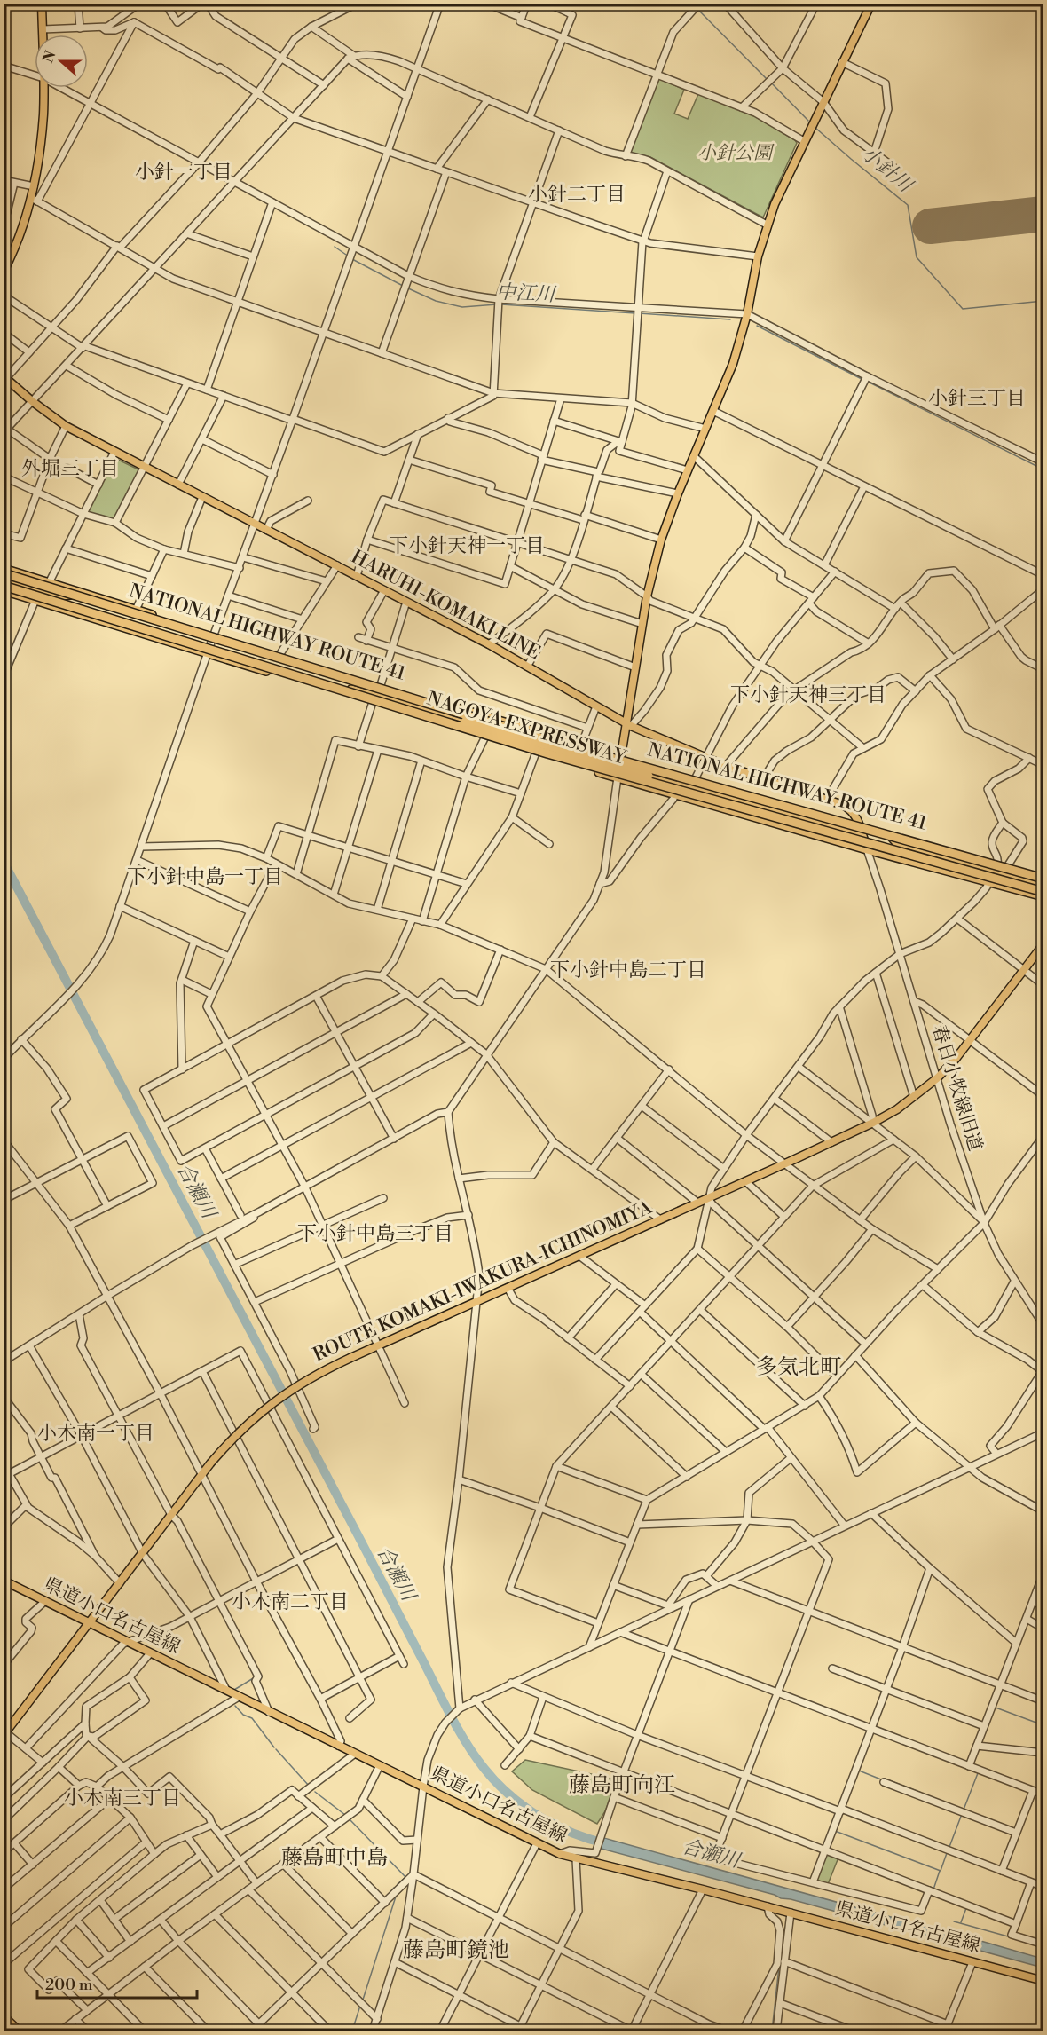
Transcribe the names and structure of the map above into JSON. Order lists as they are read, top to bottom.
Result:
{
  "streets": {
    "highway": ["NATIONAL HIGHWAY ROUTE 41", "NAGOYA EXPRESSWAY"],
    "main road": ["HARUHI-KOMAKI LINE", "ROUTE KOMAKI-IWAKURA-ICHINOMIYA", "県道小口名古屋線"],
    "street": ["春日小牧線旧道"]
  },
  "crossings": [
    ["HARUHI-KOMAKI LINE", "NATIONAL HIGHWAY ROUTE 41"],
    ["HARUHI-KOMAKI LINE", "春日小牧線旧道"],
    ["NATIONAL HIGHWAY ROUTE 41", "NAGOYA EXPRESSWAY"],
    ["NATIONAL HIGHWAY ROUTE 41", "春日小牧線旧道"],
    ["春日小牧線旧道", "ROUTE KOMAKI-IWAKURA-ICHINOMIYA"],
    ["ROUTE KOMAKI-IWAKURA-ICHINOMIYA", "県道小口名古屋線"]
  ],
  "districts": [
    "小針一丁目",
    "小針二丁目",
    "小針三丁目",
    "外堀三丁目",
    "下小針天神一丁目",
    "下小針天神三丁目",
    "下小針中島一丁目",
    "下小針中島二丁目",
    "下小針中島三丁目",
    "多気北町",
    "小木南一丁目",
    "小木南二丁目",
    "藤島町向江",
    "小木南三丁目",
    "藤島町中島",
    "藤島町鏡池"
  ],
  "water": ["小針川", "中江川", "合瀬川"],
  "parks": ["小針公園"],
  "scale_bar": "200 m",
  "north": "left"
}
